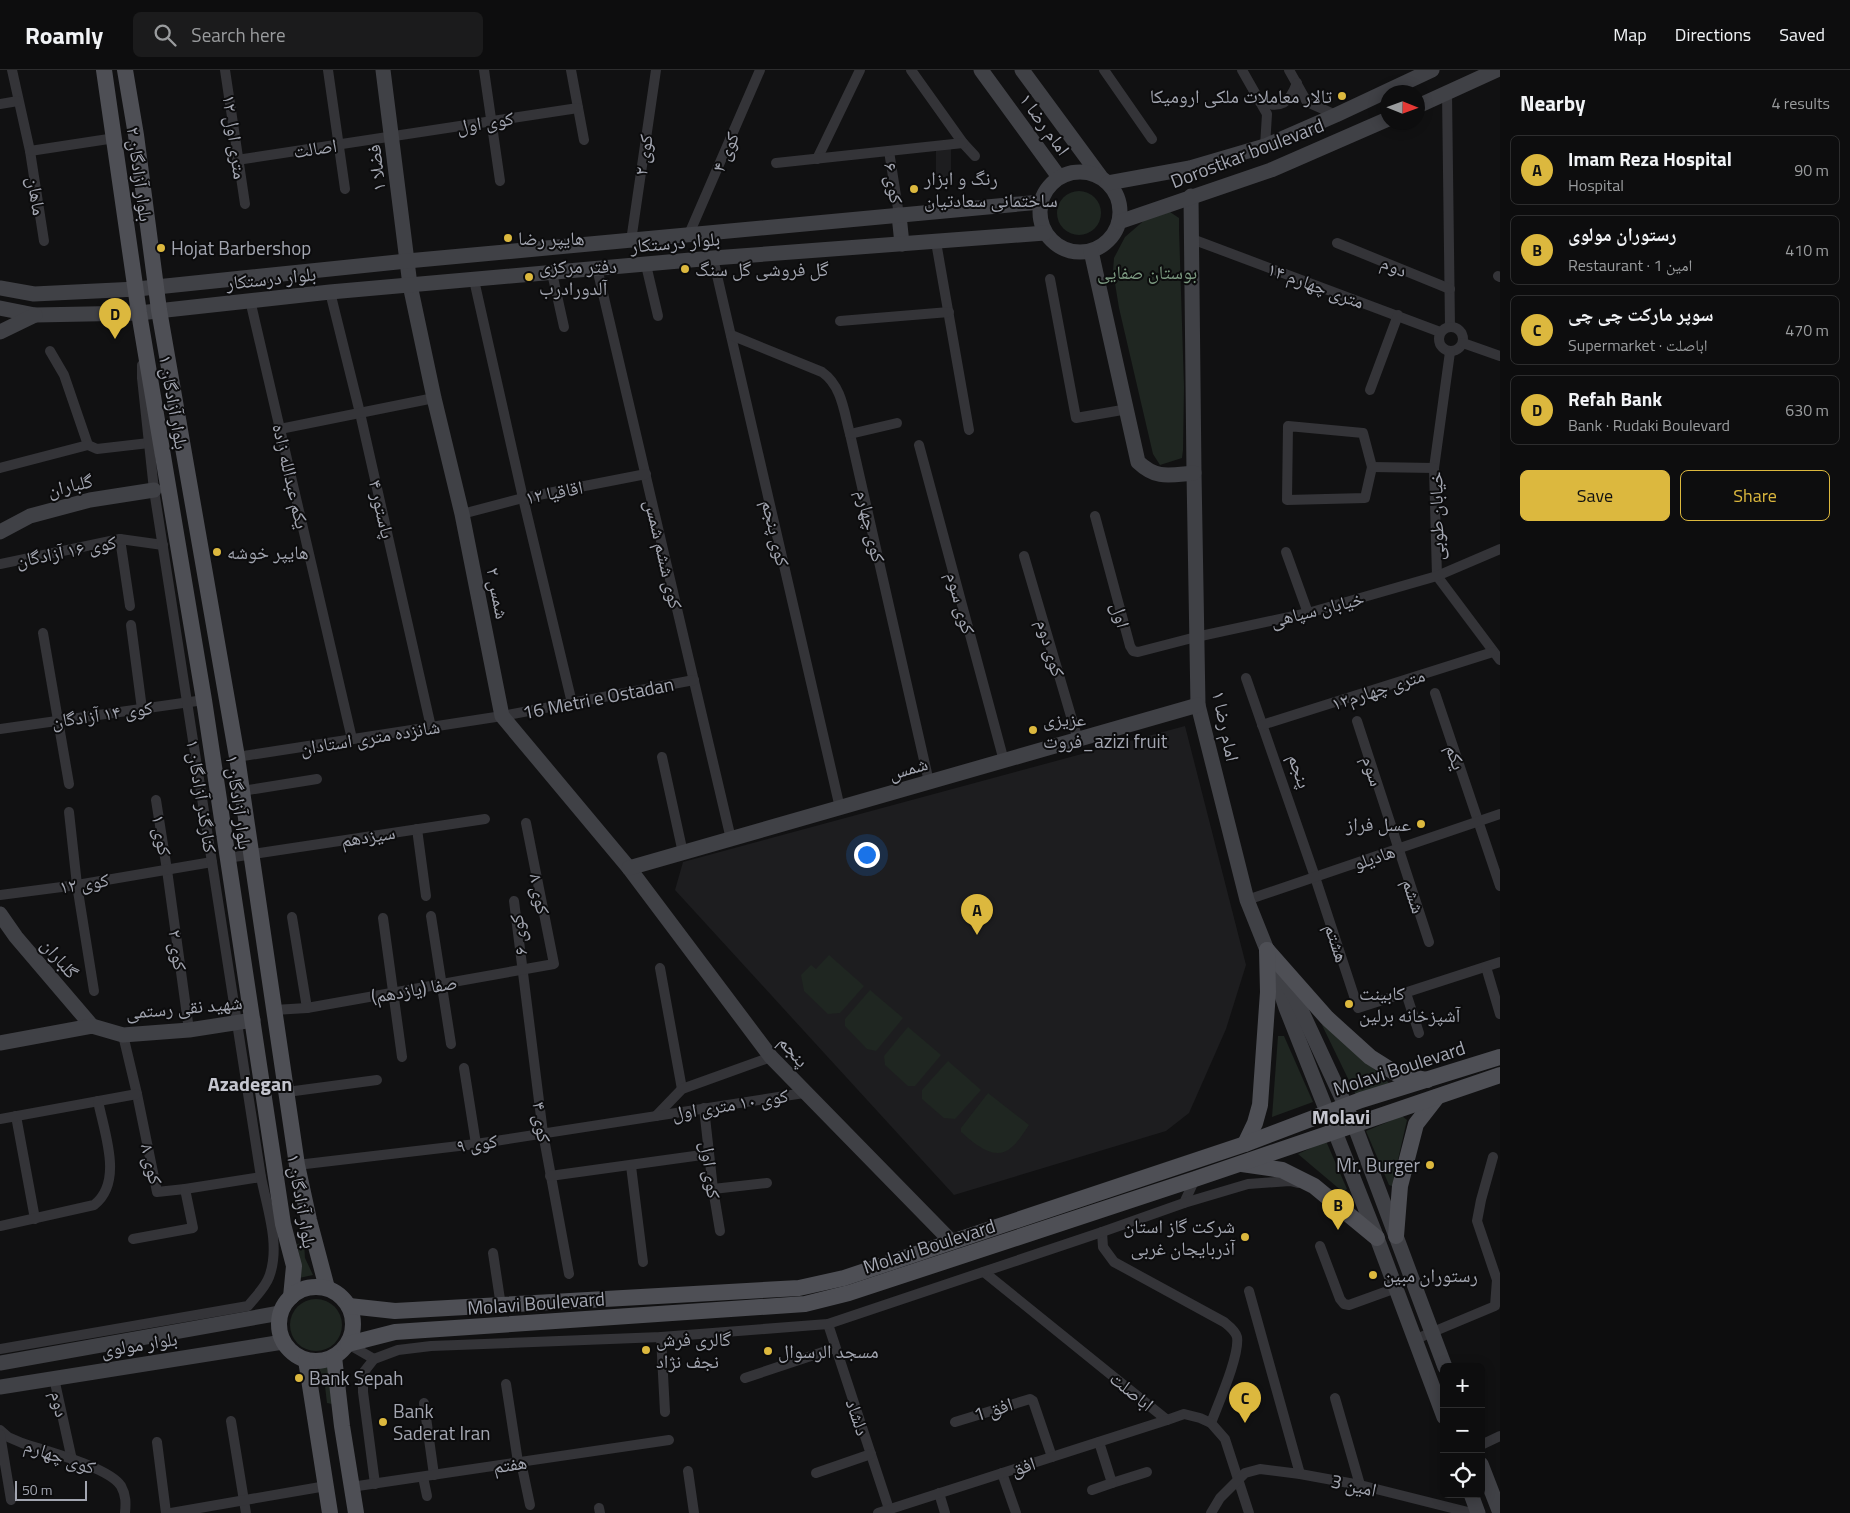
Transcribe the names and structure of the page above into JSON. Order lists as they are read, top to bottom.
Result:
{
  "streets": {
    "main road": [
      "امام رضا ۱",
      "Dorostkar boulevard",
      "فضلا ۱",
      "بلوار آزادگان ۲",
      "بلوار درستکار",
      "بلوار آزادگان ۱",
      "گلباران",
      "شمس ۲",
      "شمس",
      "پنجم",
      "شهید نقی رستمی",
      "Molavi Boulevard",
      "بلوار مولوی"
    ],
    "street": [
      "کوی اول",
      "۱۲ متری اول",
      "اصالت",
      "کوی ۴",
      "کوی ۲",
      "کوی ۶",
      "ماهان",
      "دوم",
      "۱۴ متری چهارم",
      "یکم عبدالله زاده",
      "اقاقیا ۱۲",
      "پاستور ۴",
      "خیابان طوبی",
      "کوی چهارم",
      "کوی پنجم",
      "کوی ۱۶ آزادگان",
      "کوی ششم شمس",
      "کوی سوم",
      "خیابان سپاهی",
      "اول",
      "کوی دوم",
      "۱۲متری چهارم",
      "16 Metri e Ostadan",
      "کوی ۱۴ آزادگان",
      "شانزده متری استادان",
      "یکم",
      "سوم",
      "کنارگذر آزادگان ۱",
      "کوی ۱",
      "سیزدهم",
      "هادیلو",
      "کوی ۱۲",
      "کوی ۸",
      "ششم",
      "هشتم",
      "صفا (یازدهم)",
      "کوی ۱۰ متری اول",
      "کوی ۹",
      "اباصلت",
      "افق 1",
      "دلشاد",
      "هفتم",
      "افق",
      "امین 3"
    ]
  },
  "crossings": [
    ["کوی اول", "اصالت"],
    ["کوی اول", "فضلا ۱"],
    ["کوی اول", "کوی ۱۰ متری اول"],
    ["امام رضا ۱", "Dorostkar boulevard"],
    ["امام رضا ۱", "بلوار درستکار"],
    ["امام رضا ۱", "۱۴ متری چهارم"],
    ["امام رضا ۱", "خیابان سپاهی"],
    ["امام رضا ۱", "اول"],
    ["امام رضا ۱", "شمس"],
    ["امام رضا ۱", "هادیلو"],
    ["امام رضا ۱", "Molavi Boulevard"],
    ["۱۲ متری اول", "اصالت"],
    ["اصالت", "فضلا ۱"],
    ["کوی ۴", "کوی ۶"],
    ["کوی ۴", "بلوار درستکار"],
    ["کوی ۴", "صفا (یازدهم)"],
    ["کوی ۴", "کوی ۹"],
    ["Dorostkar boulevard", "بلوار درستکار"],
    ["کوی ۲", "بلوار درستکار"],
    ["کوی ۲", "کوی ۱"],
    ["کوی ۲", "کوی ۱۲"],
    ["کوی ۲", "شهید نقی رستمی"],
    ["فضلا ۱", "بلوار درستکار"],
    ["فضلا ۱", "شمس ۲"],
    ["بلوار آزادگان ۲", "بلوار درستکار"],
    ["بلوار آزادگان ۲", "بلوار آزادگان ۱"],
    ["کوی ۶", "بلوار درستکار"],
    ["کوی ۶", "صفا (یازدهم)"],
    ["بلوار درستکار", "بلوار آزادگان ۱"],
    ["بلوار درستکار", "یکم عبدالله زاده"],
    ["بلوار درستکار", "پاستور ۴"],
    ["بلوار درستکار", "کوی پنجم"],
    ["بلوار درستکار", "کوی ششم شمس"],
    ["بلوار درستکار", "شمس ۲"],
    ["دوم", "کوی چهارم"],
    ["دوم", "بلوار مولوی"],
    ["۱۴ متری چهارم", "خیابان طوبی"],
    ["بلوار آزادگان ۱", "کوی ۱۴ آزادگان"],
    ["بلوار آزادگان ۱", "شانزده متری استادان"],
    ["بلوار آزادگان ۱", "کنارگذر آزادگان ۱"],
    ["بلوار آزادگان ۱", "سیزدهم"],
    ["بلوار آزادگان ۱", "کوی ۱۲"],
    ["بلوار آزادگان ۱", "صفا (یازدهم)"],
    ["بلوار آزادگان ۱", "شهید نقی رستمی"],
    ["بلوار آزادگان ۱", "Molavi Boulevard"],
    ["بلوار آزادگان ۱", "کوی ۹"],
    ["بلوار آزادگان ۱", "بلوار مولوی"],
    ["یکم عبدالله زاده", "شانزده متری استادان"],
    ["گلباران", "کنارگذر آزادگان ۱"],
    ["گلباران", "شهید نقی رستمی"],
    ["اقاقیا ۱۲", "کوی ششم شمس"],
    ["اقاقیا ۱۲", "شمس ۲"],
    ["پاستور ۴", "شانزده متری استادان"],
    ["خیابان طوبی", "خیابان سپاهی"],
    ["خیابان طوبی", "۱۲متری چهارم"],
    ["کوی چهارم", "کوی پنجم"],
    ["کوی چهارم", "شمس"],
    ["کوی پنجم", "شمس"],
    ["کوی ۱۶ آزادگان", "کنارگذر آزادگان ۱"],
    ["کوی ششم شمس", "16 Metri e Ostadan"],
    ["کوی ششم شمس", "شمس"],
    ["شمس ۲", "16 Metri e Ostadan"],
    ["شمس ۲", "شانزده متری استادان"],
    ["شمس ۲", "شمس"],
    ["شمس ۲", "پنجم"],
    ["کوی سوم", "شمس"],
    ["خیابان سپاهی", "اول"],
    ["کوی دوم", "شمس"],
    ["۱۲متری چهارم", "پنجم"],
    ["16 Metri e Ostadan", "شانزده متری استادان"],
    ["کوی ۱۴ آزادگان", "کنارگذر آزادگان ۱"],
    ["یکم", "هادیلو"],
    ["شمس", "پنجم"],
    ["پنجم", "هادیلو"],
    ["پنجم", "هشتم"],
    ["پنجم", "Molavi Boulevard"],
    ["پنجم", "کوی ۱۰ متری اول"],
    ["سوم", "هادیلو"],
    ["سوم", "ششم"],
    ["کنارگذر آزادگان ۱", "سیزدهم"],
    ["کنارگذر آزادگان ۱", "کوی ۱۲"],
    ["کوی ۱", "کوی ۱۲"],
    ["سیزدهم", "کوی ۱۲"],
    ["هادیلو", "ششم"],
    ["هادیلو", "هشتم"],
    ["کوی ۸", "صفا (یازدهم)"],
    ["کوی ۸", "شهید نقی رستمی"],
    ["Molavi Boulevard", "بلوار مولوی"],
    ["کوی ۱۰ متری اول", "کوی ۹"],
    ["اباصلت", "افق"],
    ["افق 1", "افق"],
    ["دلشاد", "افق"]
  ],
  "districts": ["Azadegan", "Molavi"],
  "parks": ["بوستان صفایی"],
  "places": [
    "تالار معاملات ملکی ارومیکا",
    "رنگ و ابزار ساختمانی سعادتیان",
    "هایپر رضا",
    "Hojat Barbershop",
    "گل فروشی گل سنگ",
    "دفتر مرکزی آلدورادرب",
    "هایپر خوشه",
    "عزیزی فروت_azizi fruit",
    "عسل فراز",
    "کابینت آشپزخانه برلین",
    "Mr. Burger",
    "شرکت گاز استان آذربایجان غربی",
    "رستوران مبین",
    "گالری فرش نجف نژاد",
    "مسجد الرسوال",
    "Bank Sepah",
    "Bank Saderat Iran"
  ],
  "scale_bar": "50 m",
  "north": "right",
  "page": {
    "header": "Roamly",
    "search": "Search here",
    "nav": ["Map", "Directions", "Saved"],
    "heading": ["Nearby", "4 results"],
    "list": [
      {
        "mark": "A",
        "name": "Imam Reza Hospital",
        "note": "Hospital",
        "value": "90 m"
      },
      {
        "mark": "B",
        "name": "رستوران مولوی",
        "note": "Restaurant · امین 1",
        "value": "410 m"
      },
      {
        "mark": "C",
        "name": "سوپر مارکت چی چی",
        "note": "Supermarket · اباصلت",
        "value": "470 m"
      },
      {
        "mark": "D",
        "name": "Refah Bank",
        "note": "Bank · Rudaki Boulevard",
        "value": "630 m"
      }
    ],
    "pins": [
      "D",
      "A",
      "B",
      "C"
    ],
    "buttons": ["Save", "Share"],
    "map_buttons": ["+", "−"],
    "scale": "50 m"
  }
}
